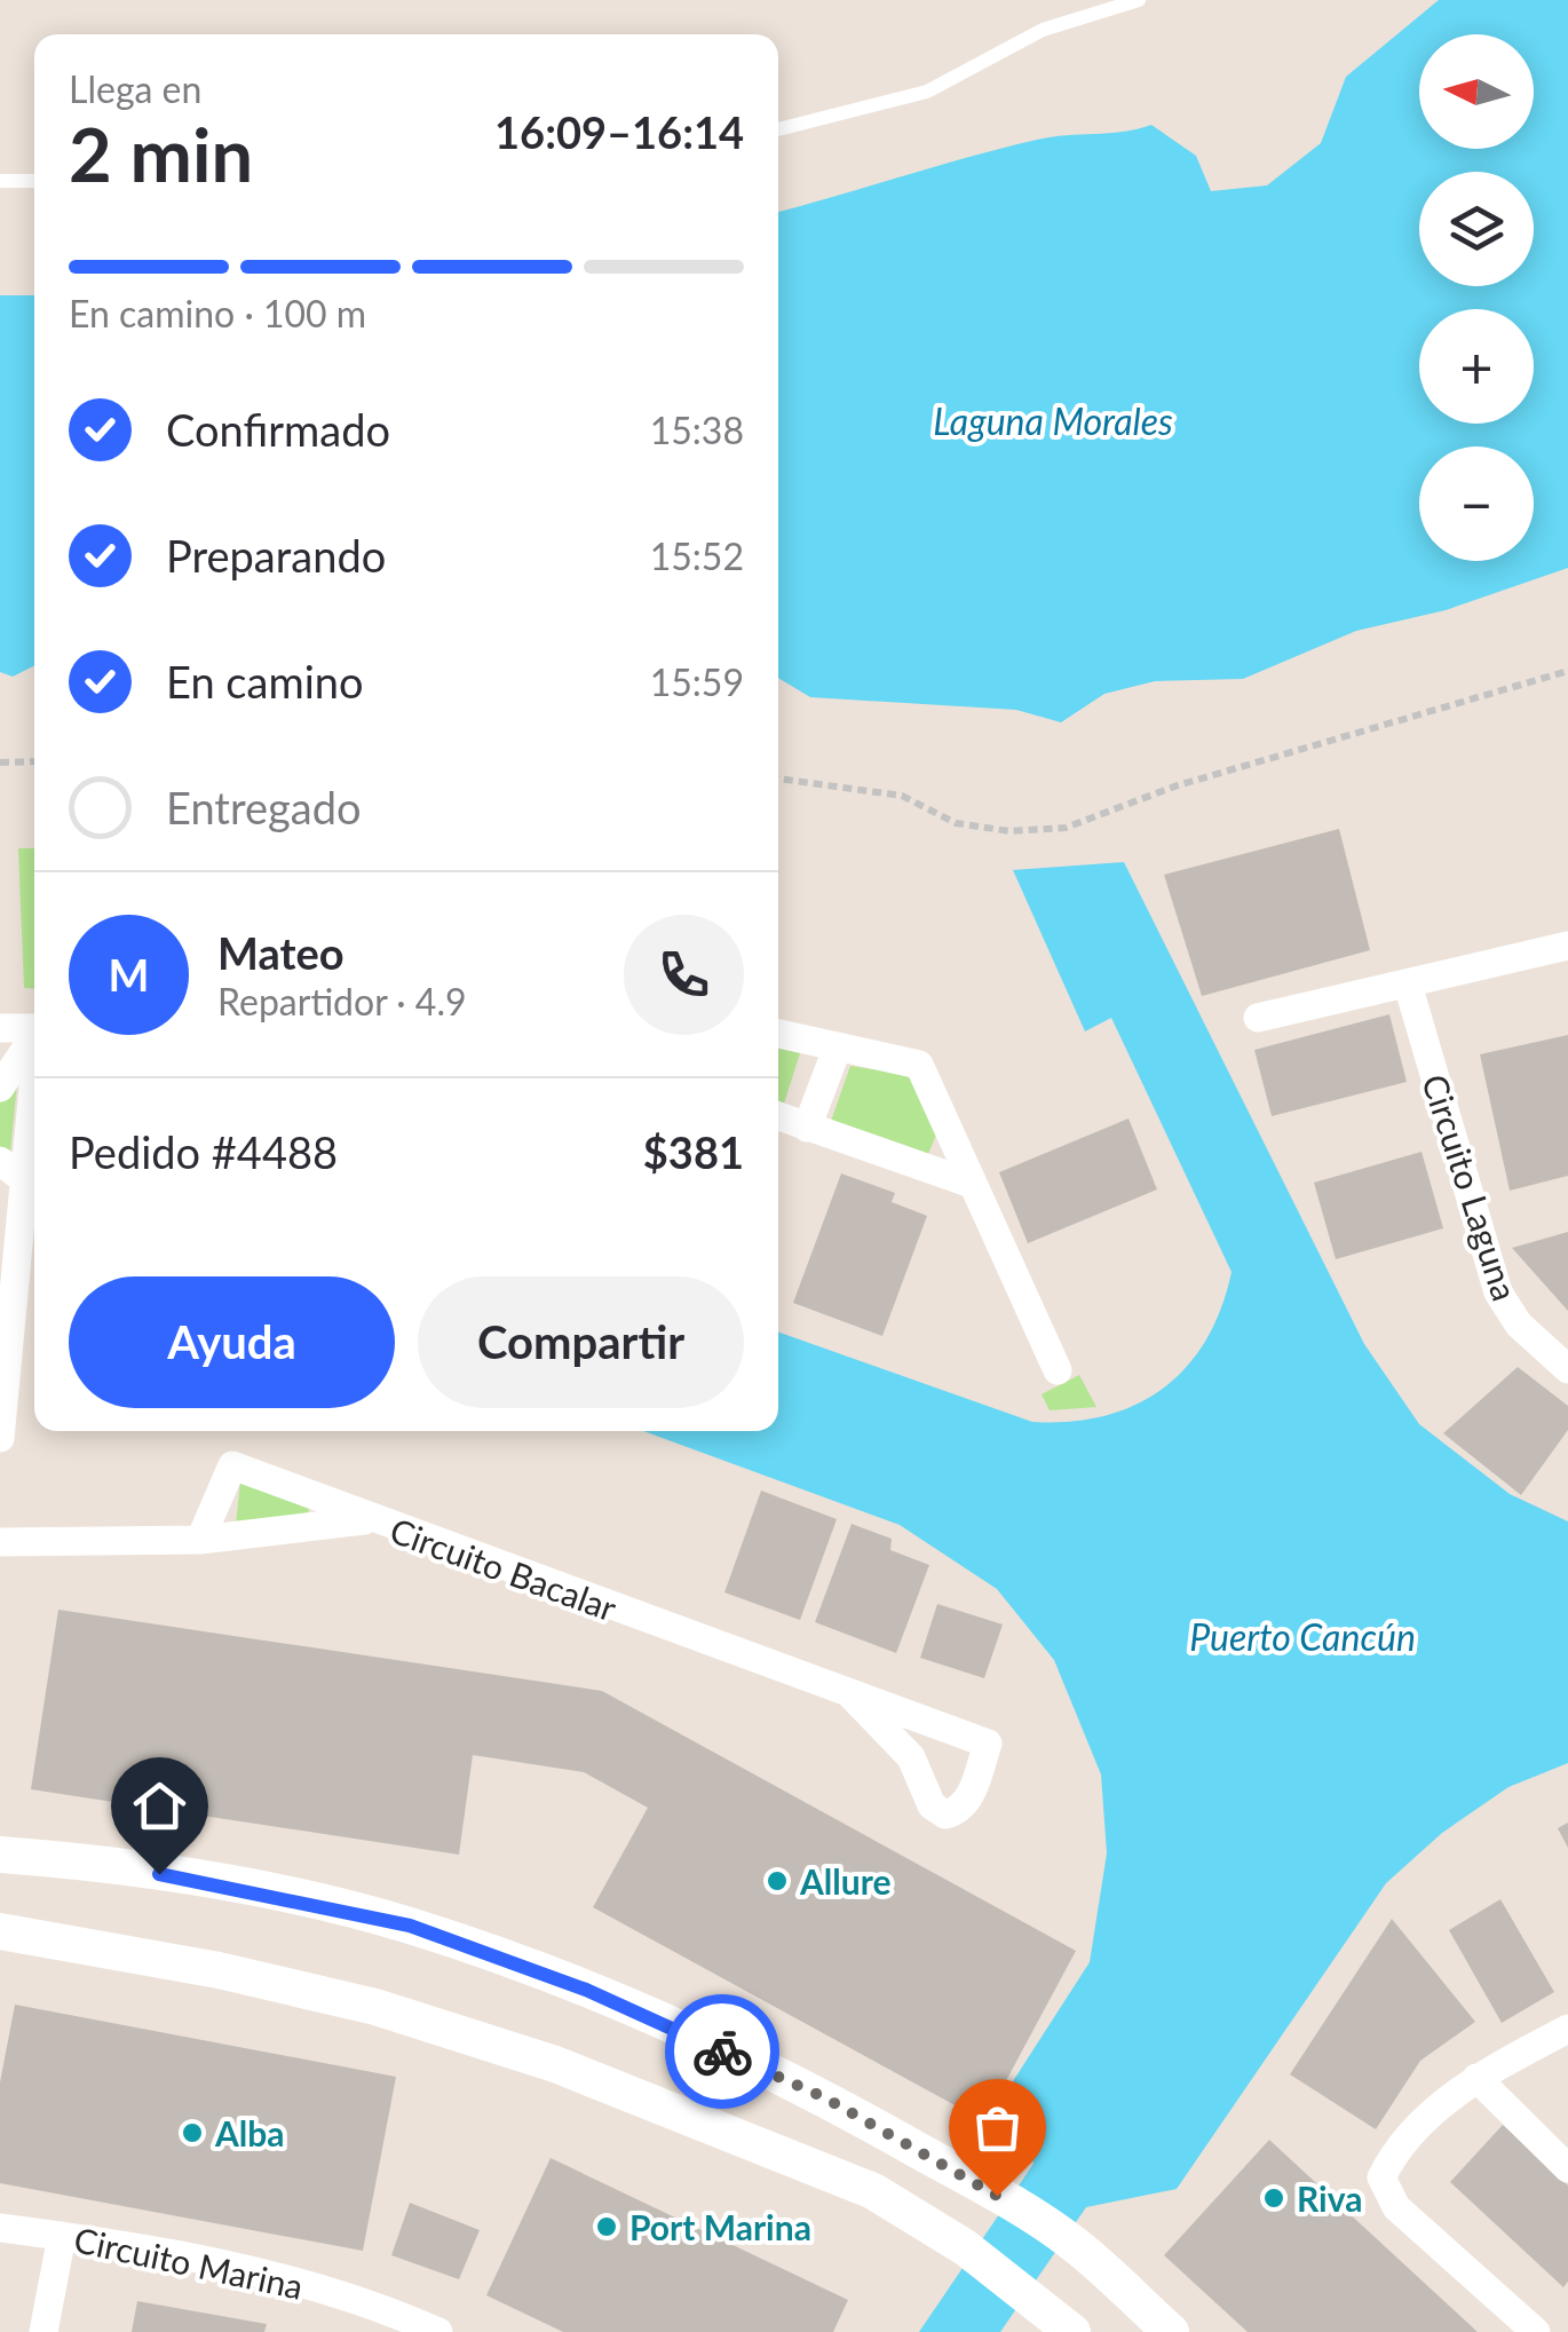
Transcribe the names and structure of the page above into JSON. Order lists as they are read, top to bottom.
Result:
{
  "streets": {
    "street": ["Circuito Laguna", "Circuito Bacalar", "Circuito Marina"]
  },
  "water": ["Laguna Morales", "Puerto Cancún"],
  "places": [
    "Allure",
    "Alba",
    "Riva",
    "Port Marina"
  ],
  "north": "left",
  "page": {
    "map_buttons": ["+", "−"],
    "heading": ["2 min", "Llega en", "16:09–16:14"],
    "panel": [
      "Mateo",
      "Repartidor · 4.9",
      "Pedido #4488",
      "$381"
    ],
    "bar": "En camino · 100 m",
    "list": [
      ["Confirmado", "15:38"],
      ["Preparando", "15:52"],
      ["En camino", "15:59"],
      "Entregado"
    ],
    "round": "M",
    "buttons": ["Ayuda", "Compartir"]
  }
}
